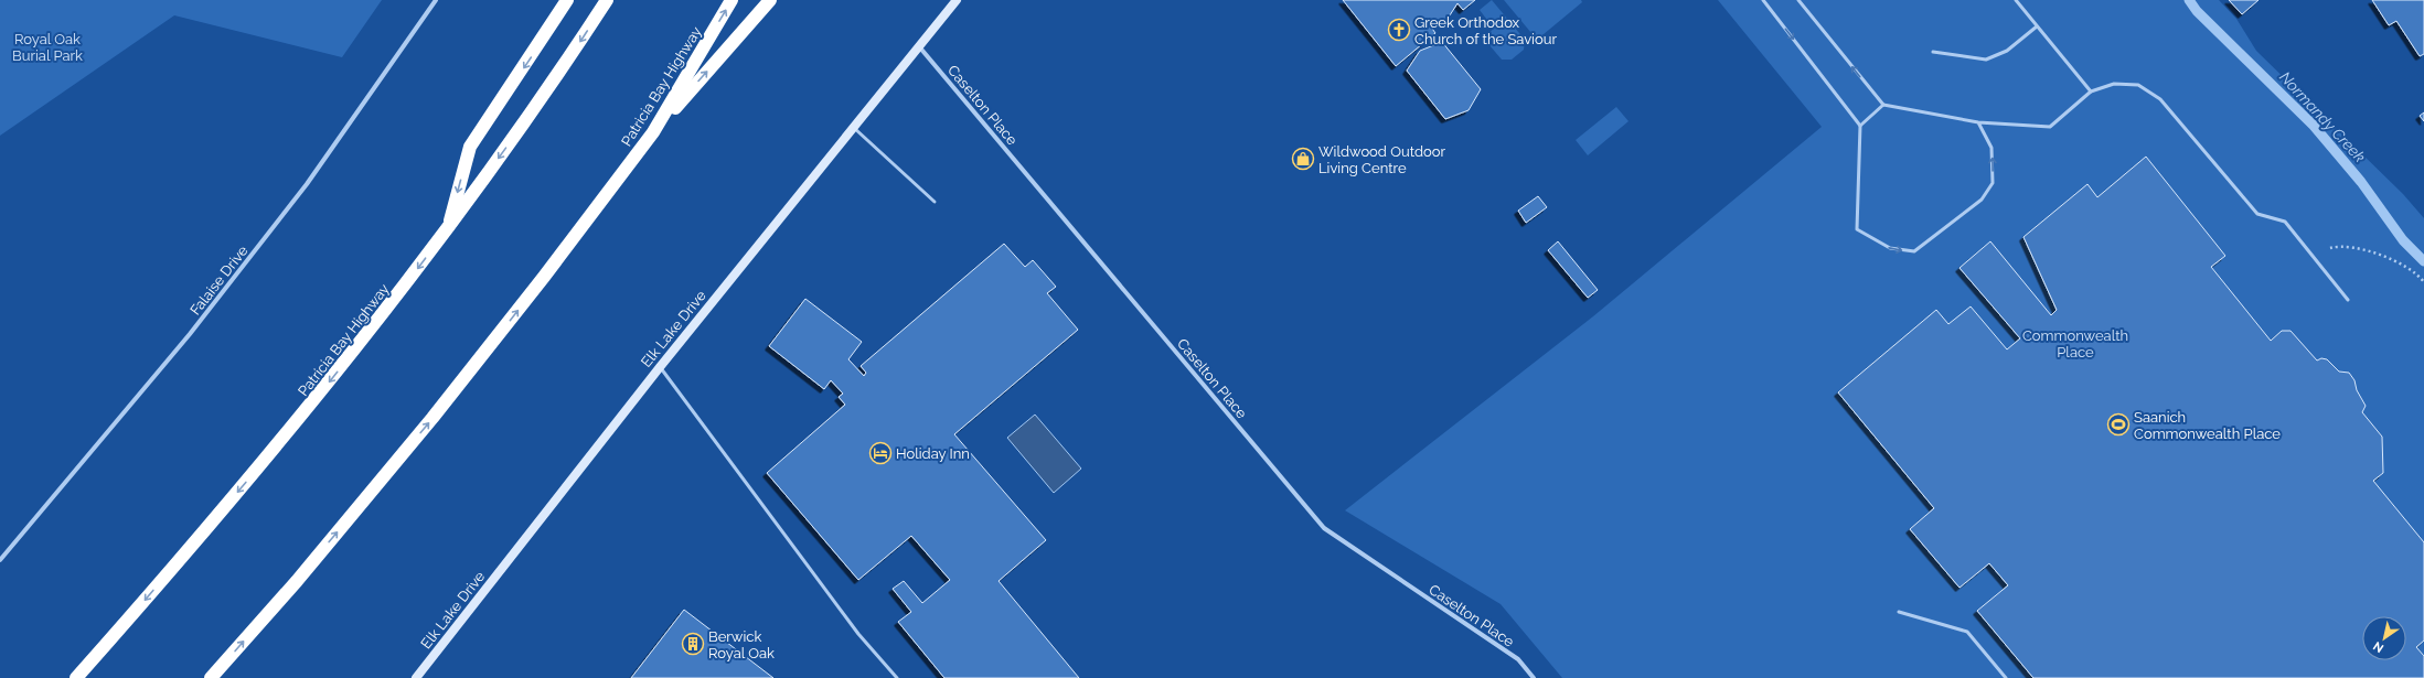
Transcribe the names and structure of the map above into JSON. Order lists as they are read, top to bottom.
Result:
{
  "streets": {
    "highway": ["Patricia Bay Highway"],
    "street": ["Caselton Place", "Falaise Drive", "Elk Lake Drive"]
  },
  "crossings": [
    ["Caselton Place", "Elk Lake Drive"]
  ],
  "water": ["Normandy Creek"],
  "parks": ["Royal Oak Burial Park", "Commonwealth Place"],
  "places": {
    "church": ["Greek Orthodox Church of the Saviour"],
    "shop": ["Wildwood Outdoor Living Centre"],
    "sports": ["Saanich Commonwealth Place"],
    "hotel": ["Holiday Inn"],
    "building": ["Berwick Royal Oak"]
  },
  "north": "bottom left"
}
